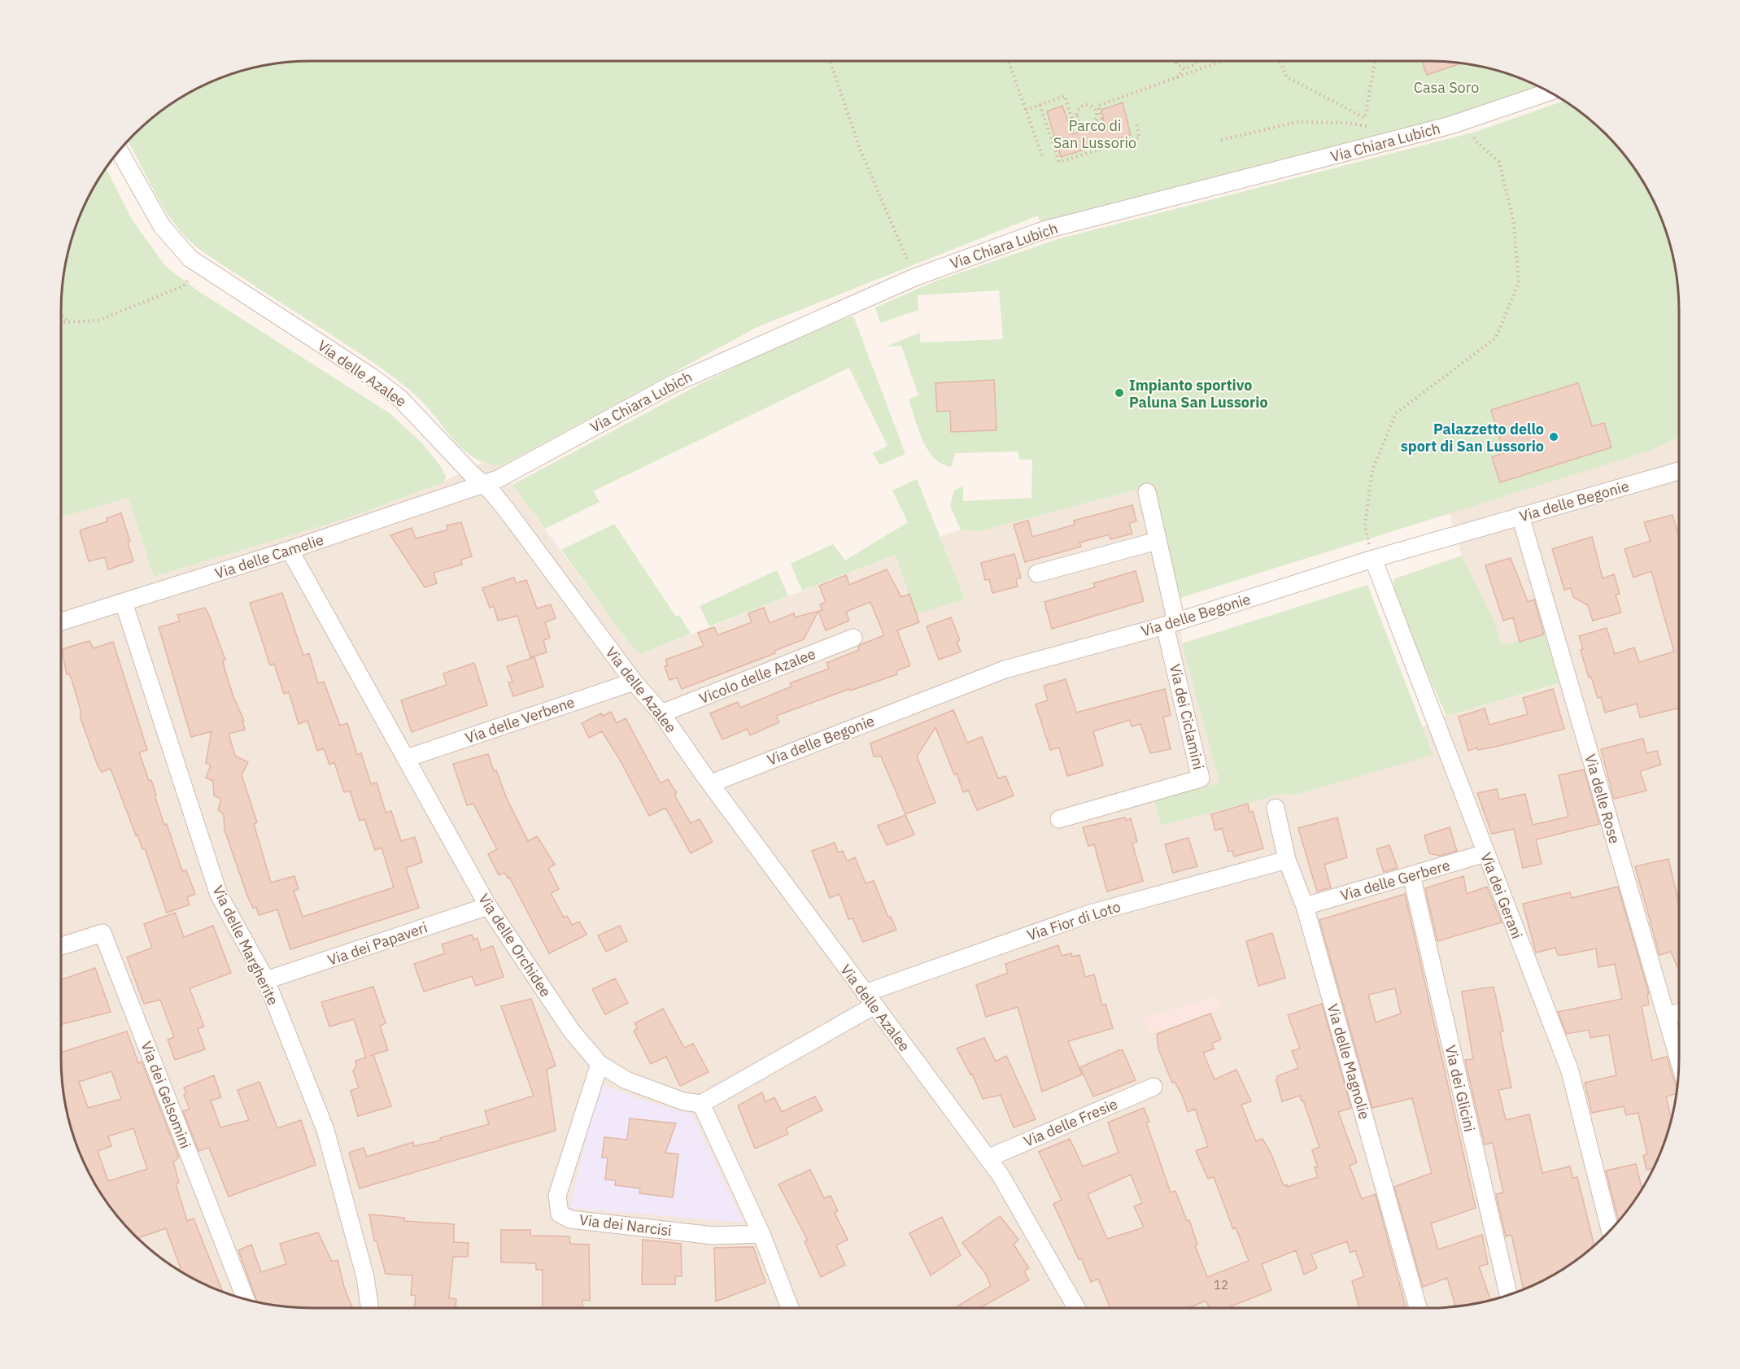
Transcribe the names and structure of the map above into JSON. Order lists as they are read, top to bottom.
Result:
{
  "streets": {
    "street": [
      "Via Chiara Lubich",
      "Via delle Azalee",
      "Via delle Begonie",
      "Via delle Camelie",
      "Vicolo delle Azalee",
      "Via dei Ciclamini",
      "Via delle Verbene",
      "Via delle Rose",
      "Via delle Gerbere",
      "Via dei Gerani",
      "Via Fior di Loto",
      "Via dei Papaveri",
      "Via delle Margherite",
      "Via delle Orchidee",
      "Via delle Magnolie",
      "Via dei Glicini",
      "Via dei Gelsomini",
      "Via delle Fresie",
      "Via dei Narcisi"
    ]
  },
  "crossings": [
    ["Via Chiara Lubich", "Via delle Azalee"],
    ["Via Chiara Lubich", "Via delle Camelie"],
    ["Via delle Azalee", "Via delle Begonie"],
    ["Via delle Azalee", "Via delle Camelie"],
    ["Via delle Azalee", "Vicolo delle Azalee"],
    ["Via delle Azalee", "Via delle Verbene"],
    ["Via delle Azalee", "Via Fior di Loto"],
    ["Via delle Azalee", "Via delle Fresie"],
    ["Via delle Begonie", "Via dei Ciclamini"],
    ["Via delle Begonie", "Via delle Rose"],
    ["Via delle Begonie", "Via dei Gerani"],
    ["Via delle Camelie", "Via delle Margherite"],
    ["Via delle Camelie", "Via delle Orchidee"],
    ["Via delle Verbene", "Via delle Orchidee"],
    ["Via delle Gerbere", "Via dei Gerani"],
    ["Via delle Gerbere", "Via delle Magnolie"],
    ["Via delle Gerbere", "Via dei Glicini"],
    ["Via Fior di Loto", "Via delle Magnolie"],
    ["Via dei Papaveri", "Via delle Margherite"],
    ["Via dei Papaveri", "Via delle Orchidee"],
    ["Via delle Orchidee", "Via dei Narcisi"]
  ],
  "parks": ["Casa Soro", "Parco di San Lussorio"],
  "places": ["Impianto sportivo Paluna San Lussorio", "Palazzetto dello sport di San Lussorio"],
  "house_numbers": ["12"]
}
